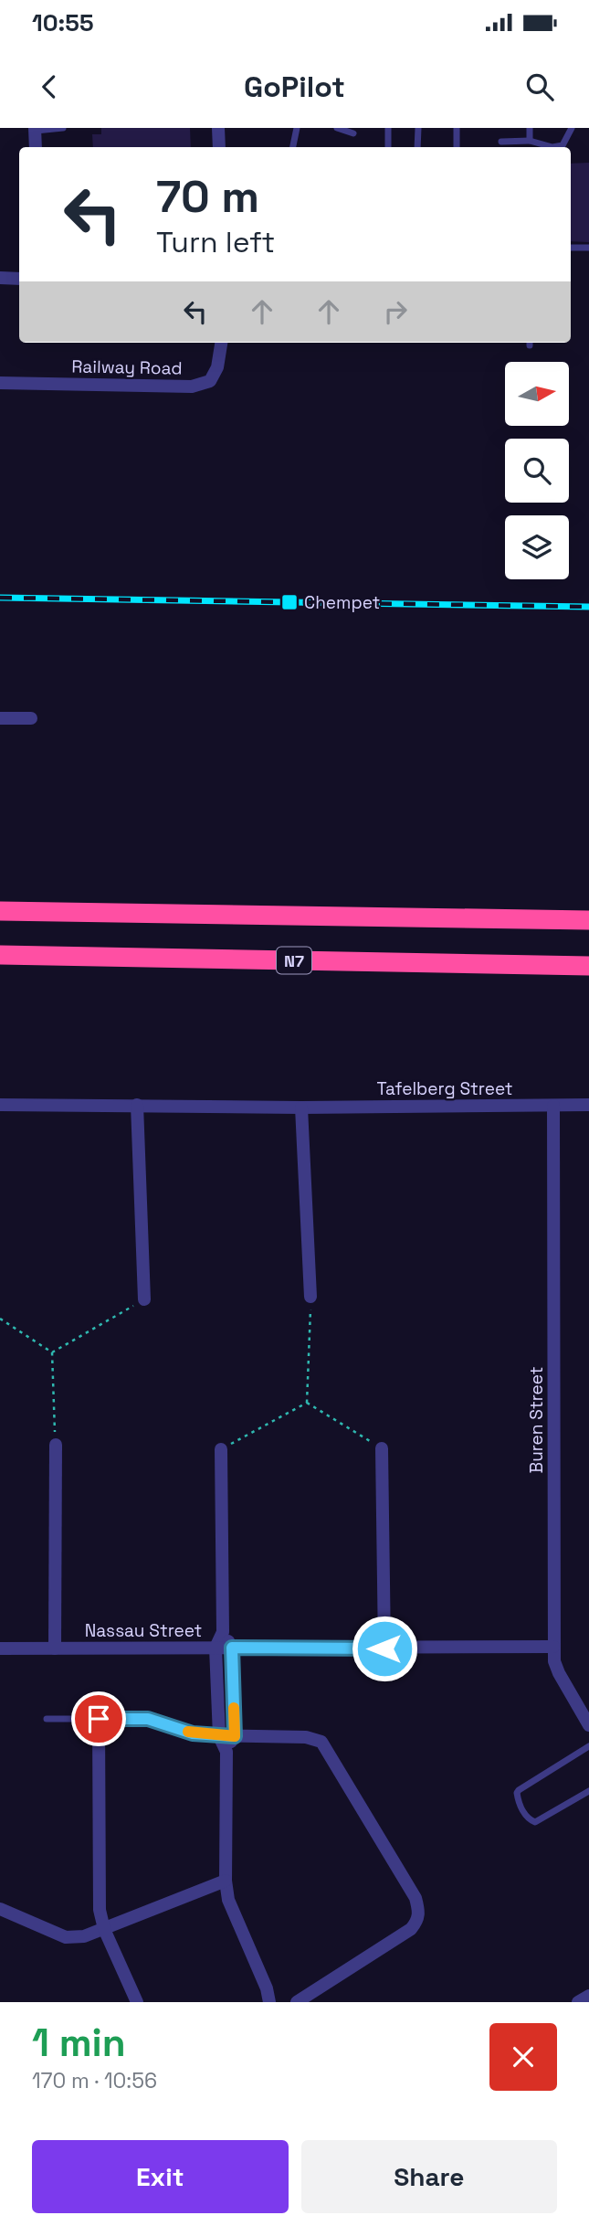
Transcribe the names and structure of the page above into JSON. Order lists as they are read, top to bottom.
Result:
{
  "streets": {
    "highway": ["N7"],
    "street": [
      "Railway Road",
      "Tafelberg Street",
      "Buren Street",
      "Nassau Street"
    ]
  },
  "crossings": [
    ["Tafelberg Street", "Buren Street"],
    ["Buren Street", "Nassau Street"]
  ],
  "places": {
    "transit": ["Chempet"]
  },
  "north": "right",
  "page": {
    "status": "10:55",
    "header": "GoPilot",
    "turn": ["70 m", "Turn left"],
    "heading": ["1 min", "170 m · 10:56"],
    "buttons": ["Exit", "Share"]
  }
}
